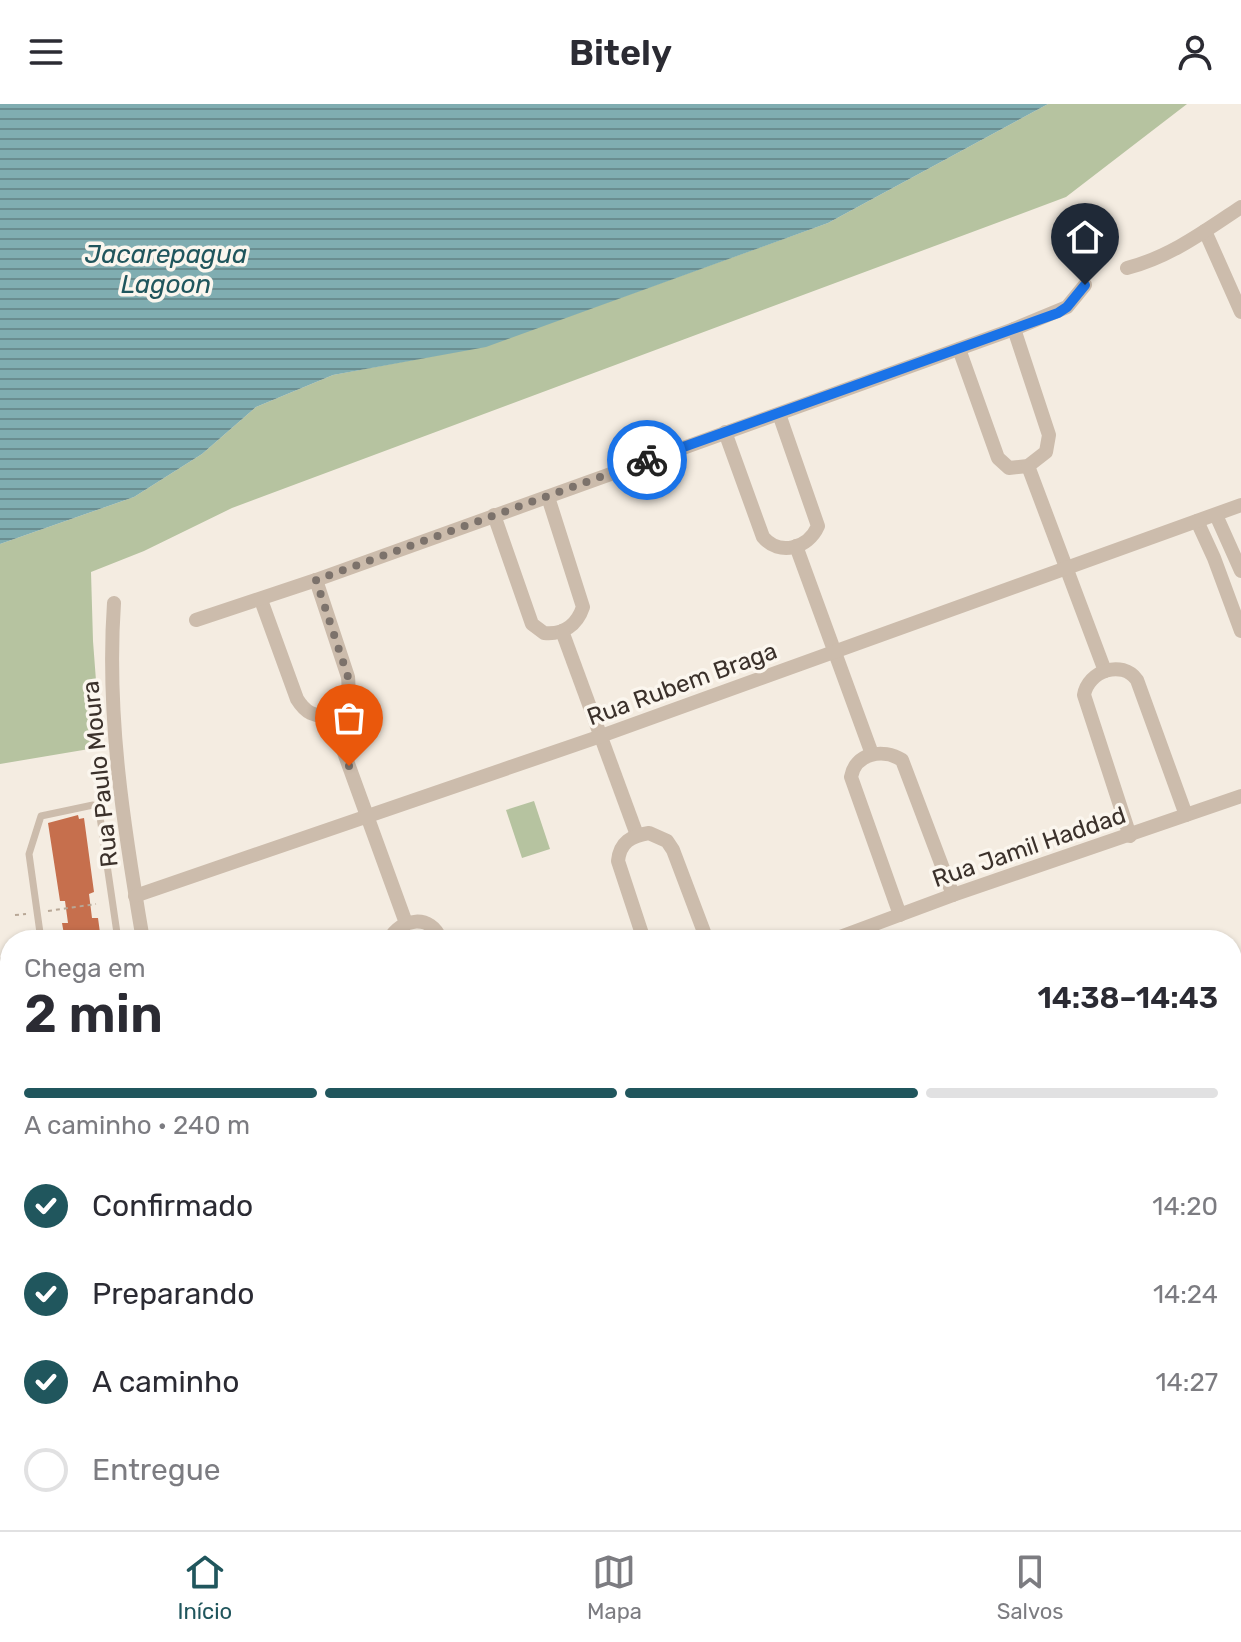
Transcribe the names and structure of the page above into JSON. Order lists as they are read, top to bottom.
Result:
{
  "streets": {
    "street": ["Rua Rubem Braga", "Rua Paulo Moura", "Rua Jamil Haddad"]
  },
  "crossings": [
    ["Rua Rubem Braga", "Rua Paulo Moura"]
  ],
  "water": ["Jacarepagua Lagoon"],
  "page": {
    "header": "Bitely",
    "heading": ["2 min", "Chega em", "14:38–14:43"],
    "bar": "A caminho · 240 m",
    "list": [
      ["Confirmado", "14:20"],
      ["Preparando", "14:24"],
      ["A caminho", "14:27"],
      "Entregue"
    ],
    "tabs": ["Início", "Mapa", "Salvos"]
  }
}
